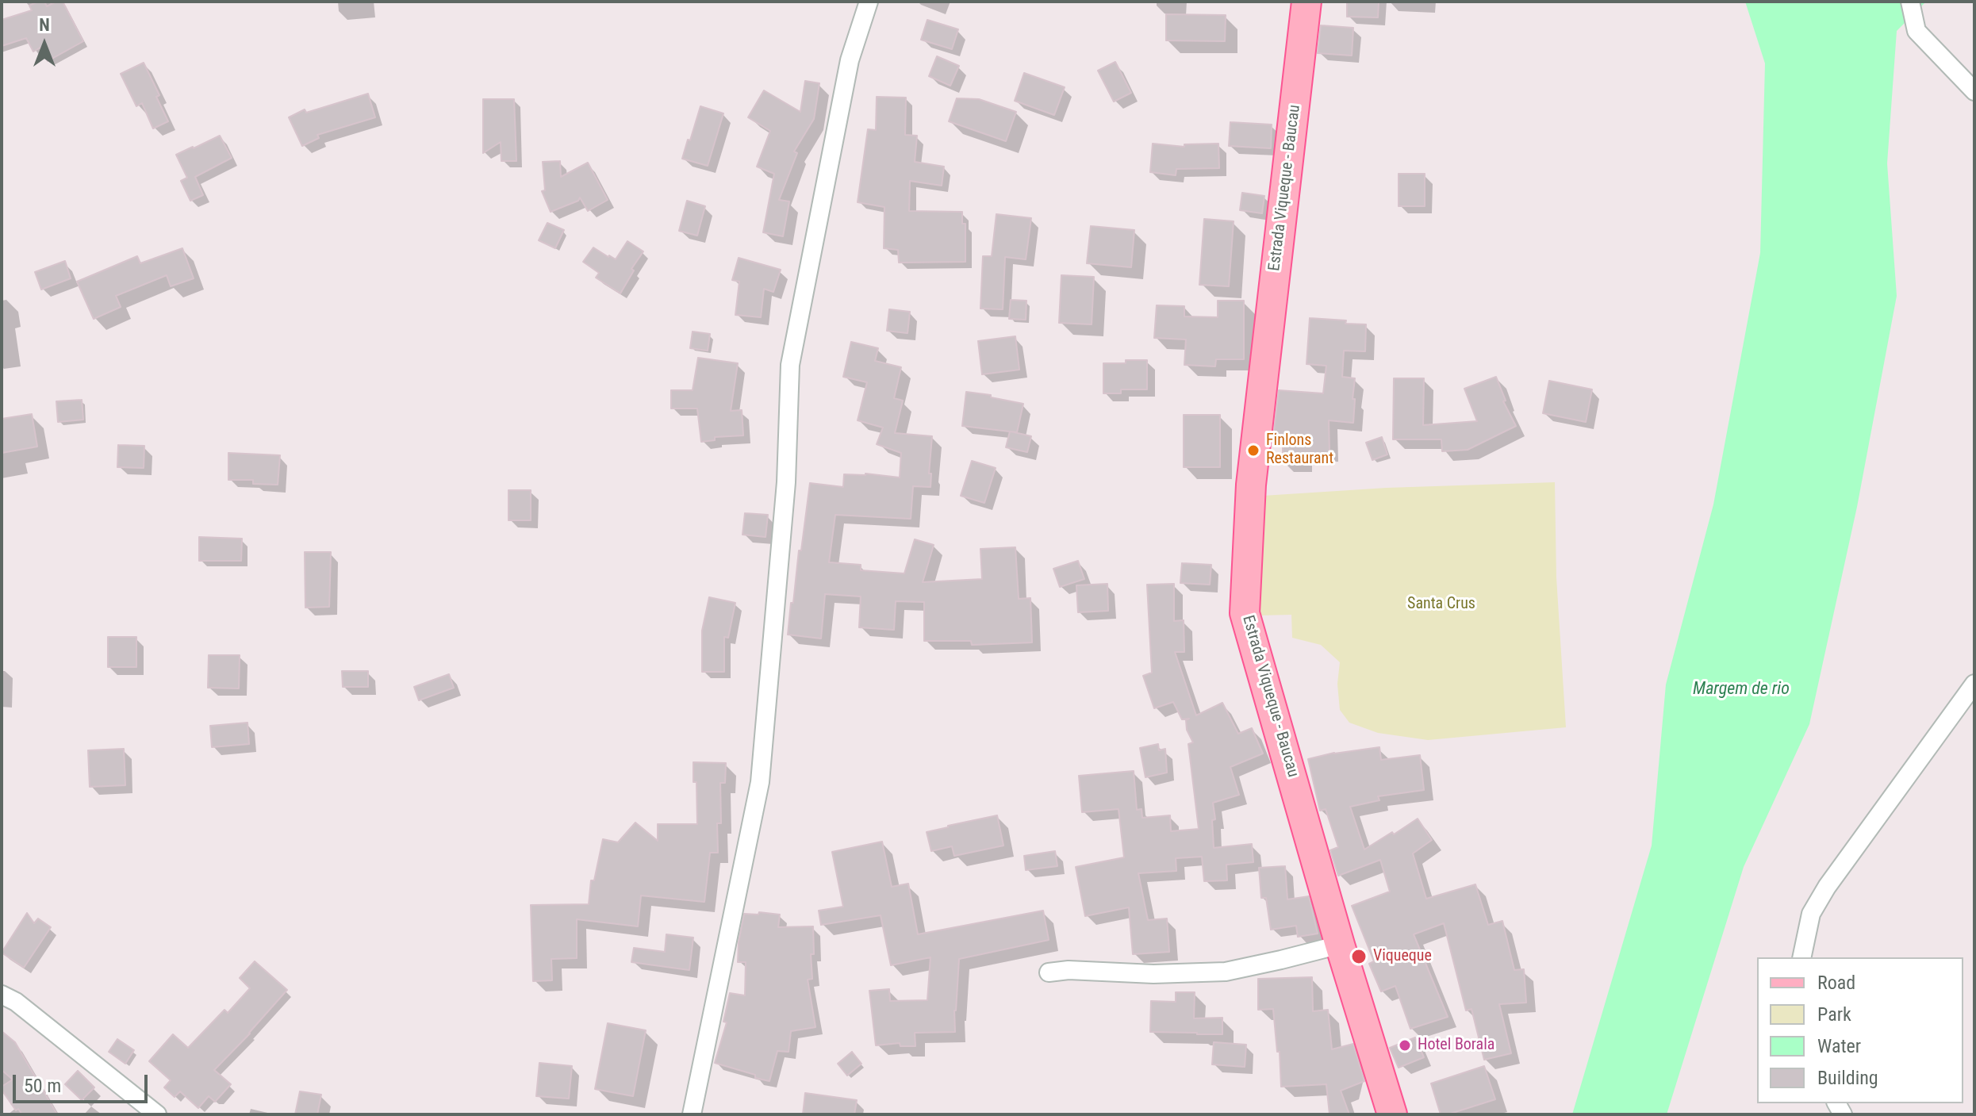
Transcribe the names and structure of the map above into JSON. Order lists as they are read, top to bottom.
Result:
{
  "streets": {
    "main road": ["Estrada Viqueque - Baucau"]
  },
  "water": ["Margem de rio"],
  "parks": ["Santa Crus"],
  "places": ["Finlons Restaurant", "Viqueque", "Hotel Borala"],
  "legend": [
    "Road",
    "Park",
    "Water",
    "Building"
  ],
  "scale_bar": "50 m",
  "north": "top"
}
